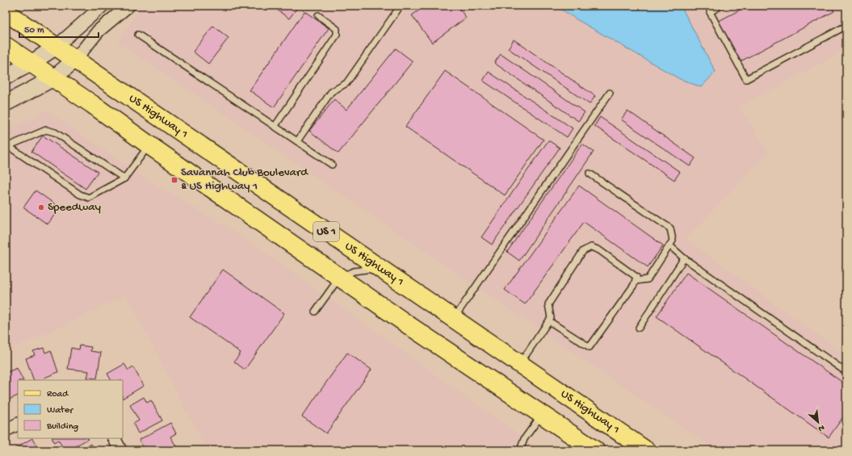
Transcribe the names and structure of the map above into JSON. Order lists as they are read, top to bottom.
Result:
{
  "streets": {
    "main road": ["US Highway 1", "US 1"]
  },
  "places": {
    "transit": ["Savannah Club Boulevard & US Highway 1"],
    "other": ["Speedway"]
  },
  "legend": ["Road", "Water", "Building"],
  "scale_bar": "50 m",
  "north": "bottom right"
}
